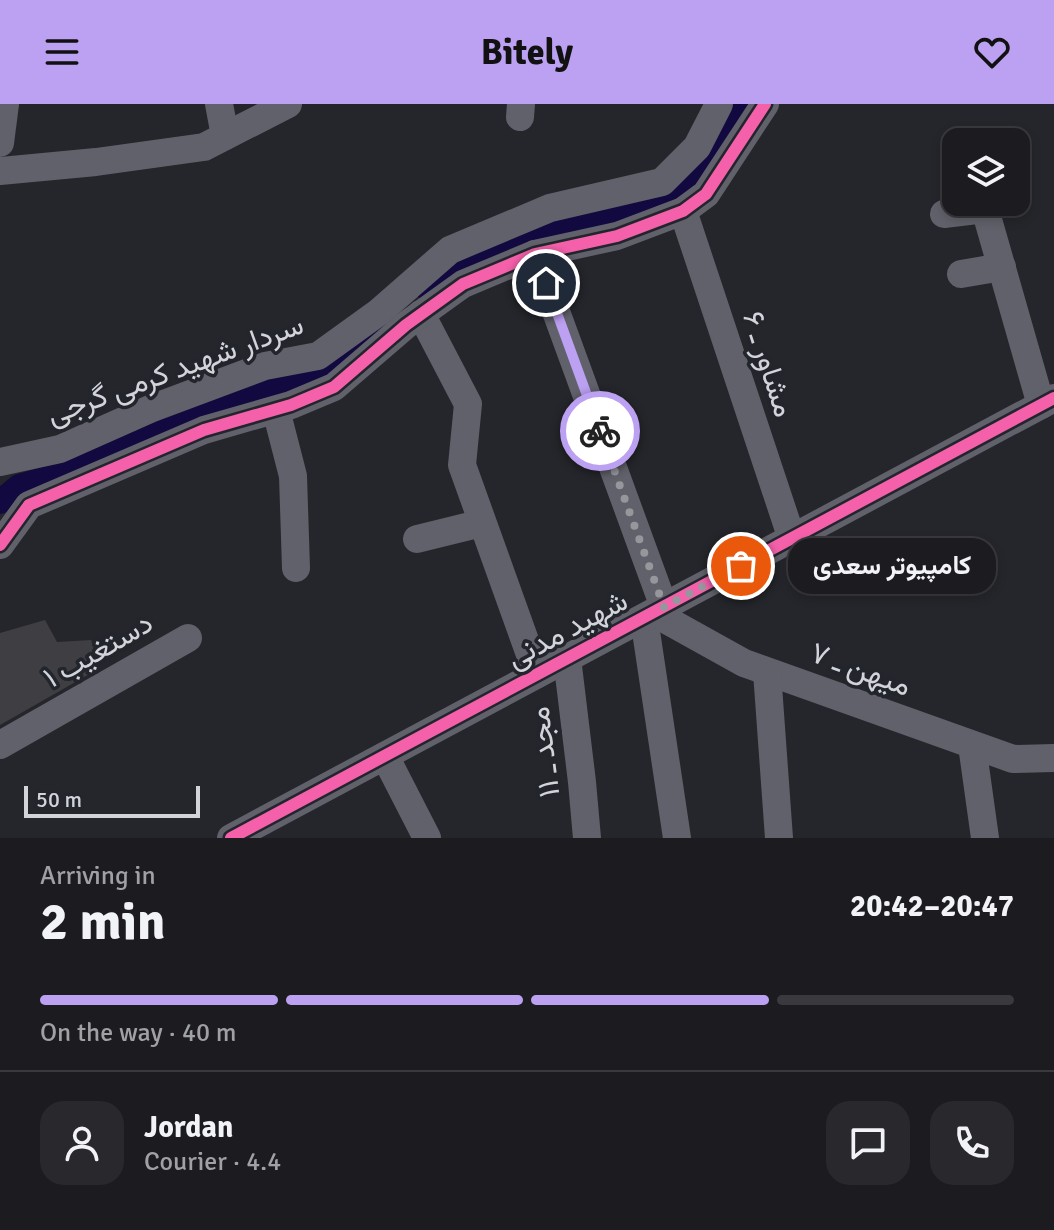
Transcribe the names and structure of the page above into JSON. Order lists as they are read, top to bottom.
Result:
{
  "streets": {
    "street": [
      "مشاور ـ ۶",
      "سردار شهید کرمی گرجی",
      "شهید مدنی",
      "دستغیب ۱",
      "میهن ـ ۷",
      "مجد ـ ۱۱"
    ]
  },
  "crossings": [
    ["مشاور ـ ۶", "شهید مدنی"],
    ["شهید مدنی", "میهن ـ ۷"],
    ["شهید مدنی", "مجد ـ ۱۱"]
  ],
  "places": ["کامپیوتر سعدی"],
  "scale_bar": "50 m",
  "page": {
    "header": "Bitely",
    "bubble": "کامپیوتر سعدی",
    "scale": "50 m",
    "heading": ["2 min", "Arriving in", "20:42–20:47"],
    "panel": ["Jordan", "Courier · 4.4"],
    "bar": "On the way · 40 m"
  }
}
